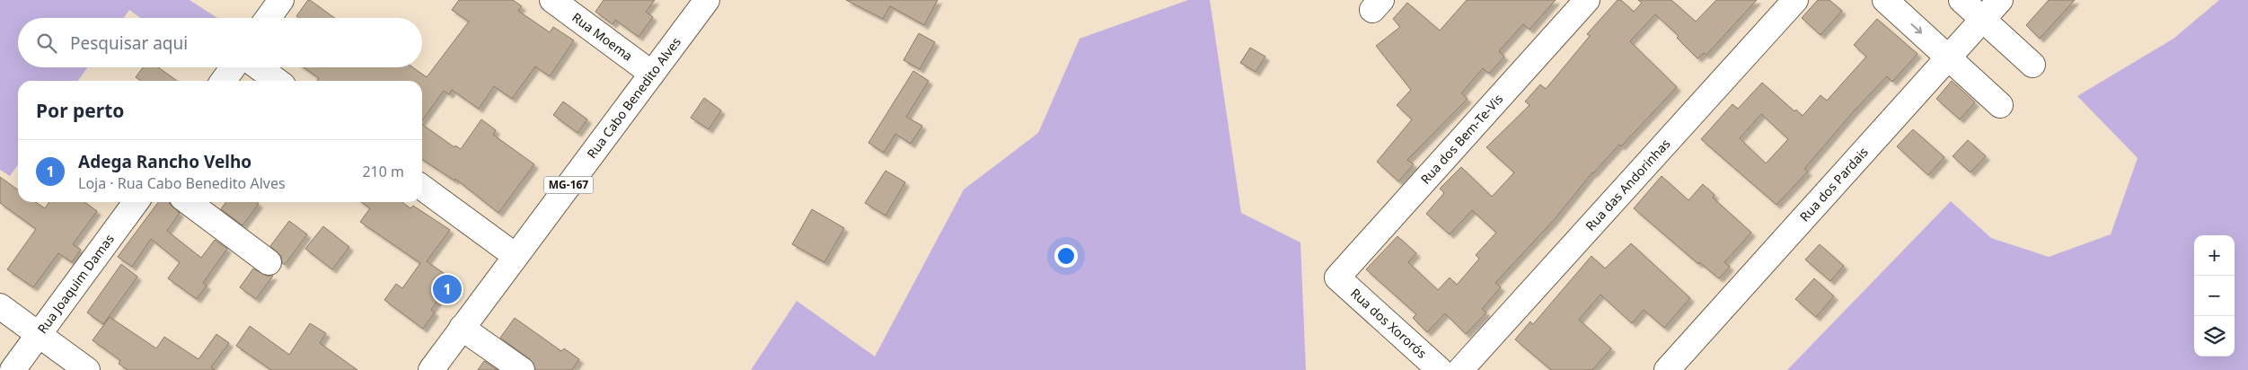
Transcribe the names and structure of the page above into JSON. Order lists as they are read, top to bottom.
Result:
{
  "streets": {
    "street": [
      "Rua Moema",
      "Rua Cabo Benedito Alves",
      "Rua dos Bem-Te-Vis",
      "MG-167",
      "Rua das Andorinhas",
      "Rua dos Pardais",
      "Rua Joaquim Damas",
      "Rua dos Xororós"
    ]
  },
  "crossings": [
    ["Rua Moema", "Rua Cabo Benedito Alves"],
    ["Rua dos Bem-Te-Vis", "Rua dos Xororós"]
  ],
  "page": {
    "search": "Pesquisar aqui",
    "heading": "Por perto",
    "list": [
      {
        "mark": "1",
        "name": "Adega Rancho Velho",
        "note": "Loja · Rua Cabo Benedito Alves",
        "value": "210 m"
      }
    ],
    "map_buttons": ["+", "−"],
    "pins": "1"
  }
}
